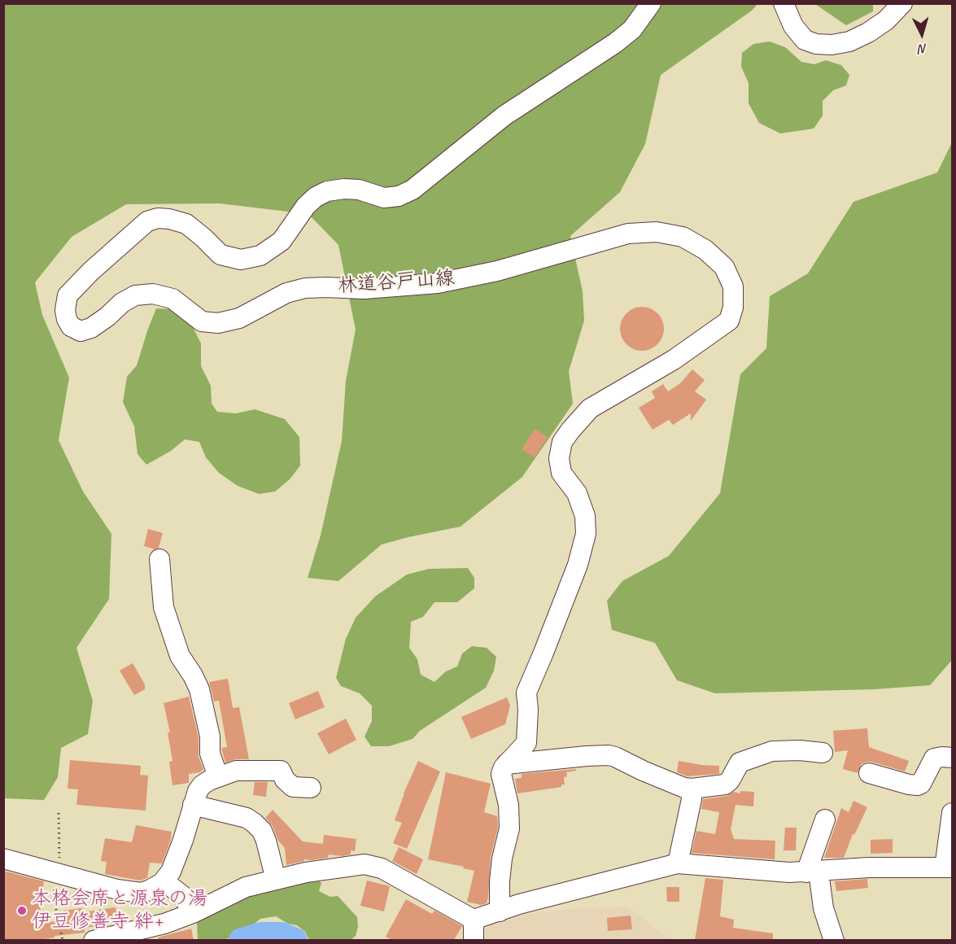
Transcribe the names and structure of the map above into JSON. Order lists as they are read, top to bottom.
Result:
{
  "streets": {
    "street": ["林道谷戸山線"]
  },
  "places": ["本格会席と源泉の湯 伊豆修善寺 絆+"],
  "north": "bottom"
}
